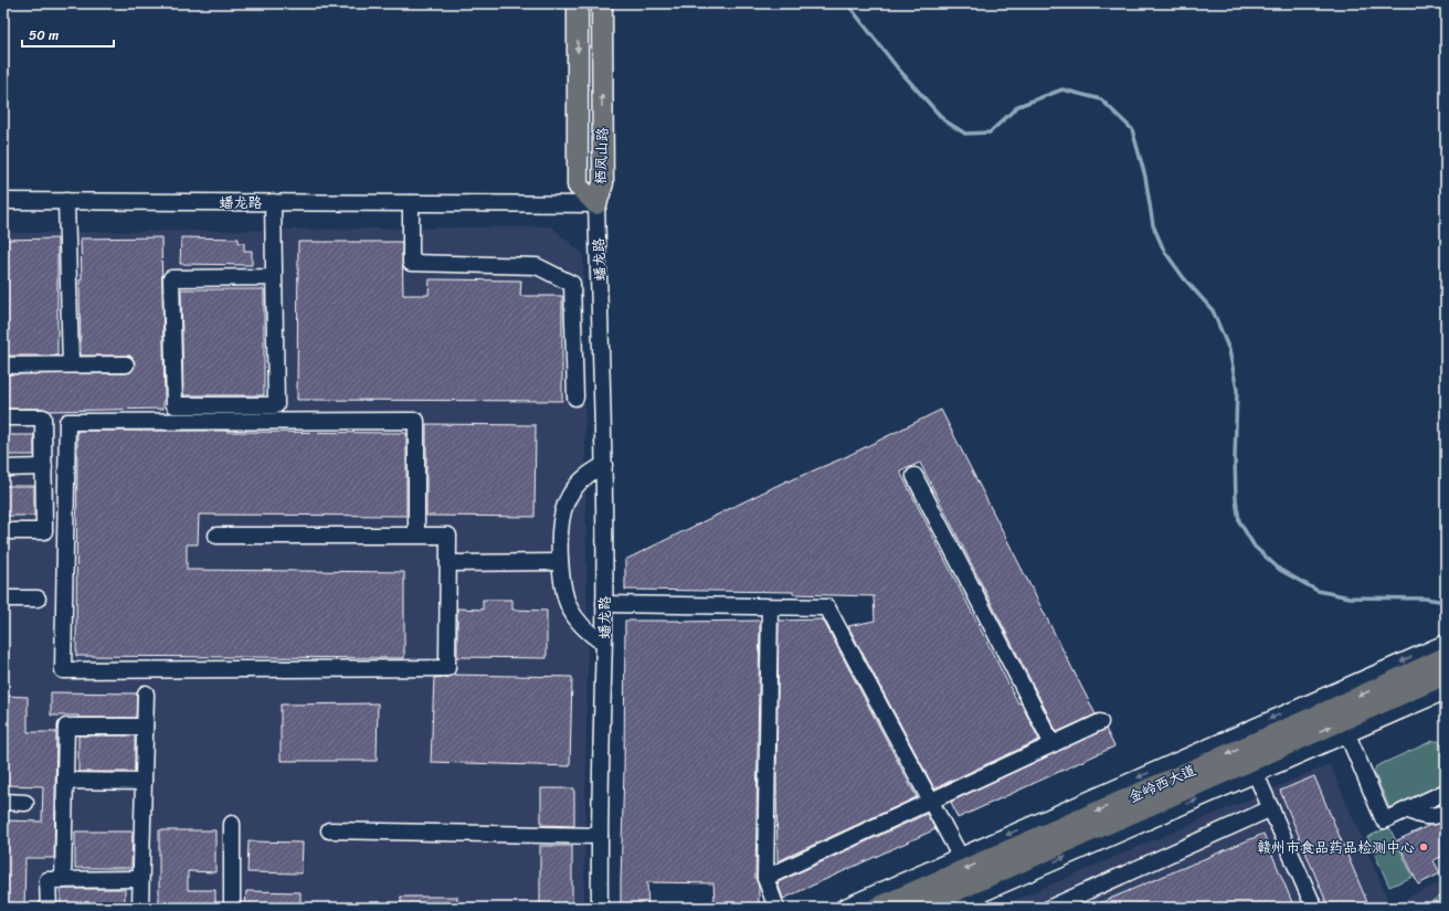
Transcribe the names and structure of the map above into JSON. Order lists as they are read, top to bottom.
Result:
{
  "streets": {
    "main road": ["栖凤山路", "金岭西大道"],
    "street": ["蟠龙路"]
  },
  "crossings": [
    ["栖凤山路", "蟠龙路"]
  ],
  "places": ["赣州市食品药品检测中心"],
  "scale_bar": "50 m"
}
